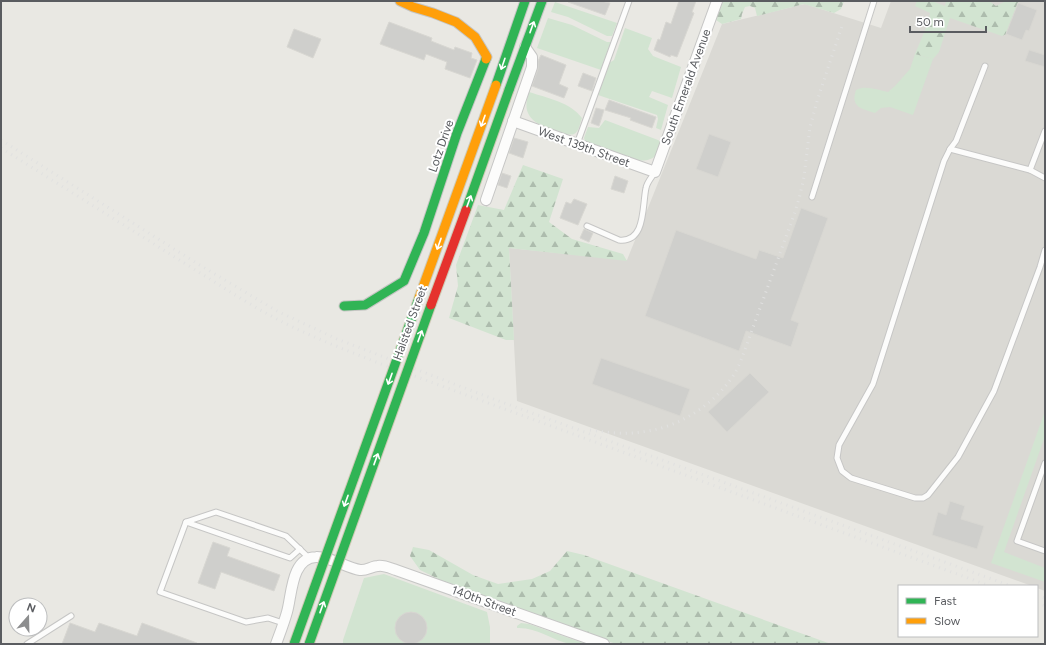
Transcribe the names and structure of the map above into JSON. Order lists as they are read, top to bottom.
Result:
{
  "streets": {
    "main road": ["Lotz Drive", "Halsted Street"],
    "street": ["South Emerald Avenue", "West 139th Street", "140th Street"]
  },
  "crossings": [
    ["South Emerald Avenue", "West 139th Street"]
  ],
  "legend": ["Fast", "Slow"],
  "scale_bar": "50 m",
  "north": "top"
}
